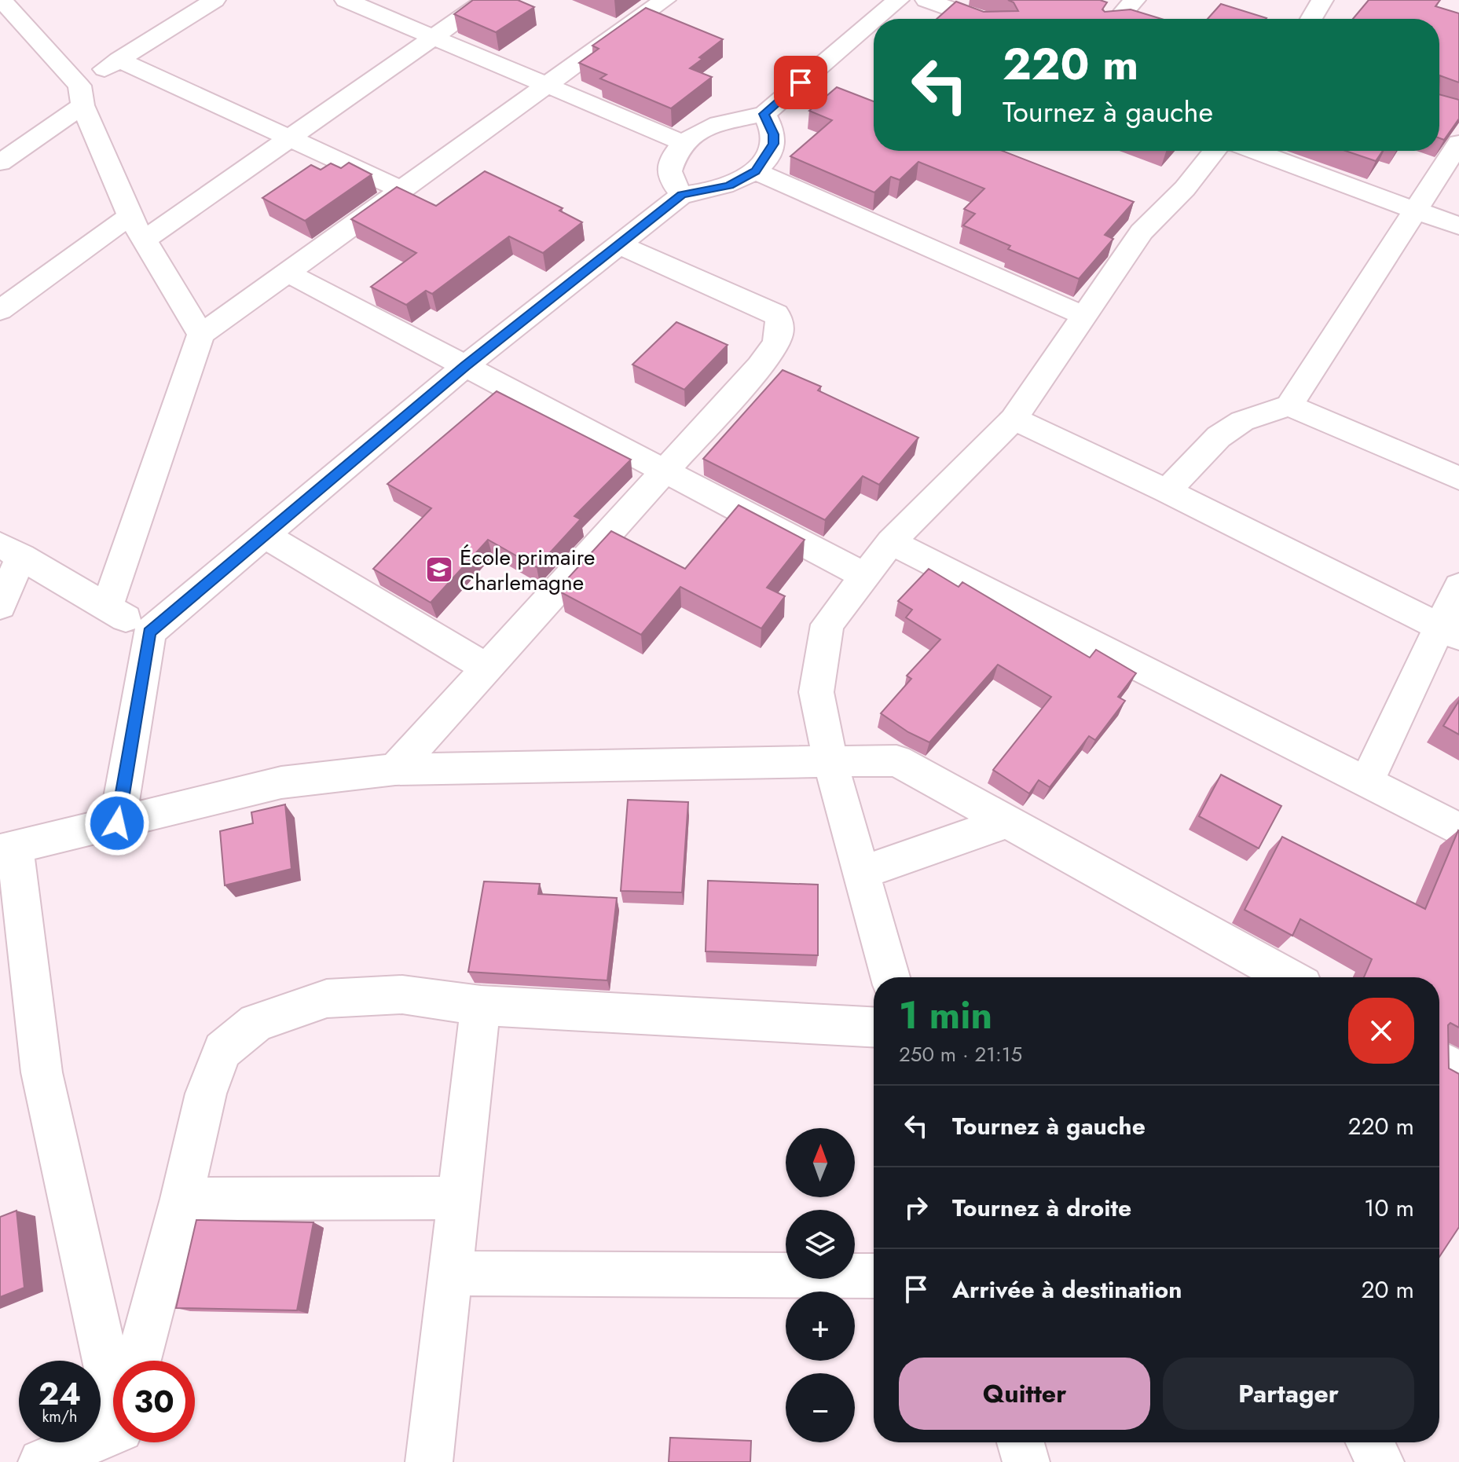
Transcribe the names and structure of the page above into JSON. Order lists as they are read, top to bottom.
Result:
{
  "places": {
    "school or university": ["École primaire Charlemagne"]
  },
  "north": "top",
  "page": {
    "turn": ["220 m", "Tournez à gauche"],
    "heading": ["1 min", "250 m · 21:15"],
    "list": [
      {
        "name": "Tournez à gauche",
        "value": "220 m"
      },
      {
        "name": "Tournez à droite",
        "value": "10 m"
      },
      {
        "name": "Arrivée à destination",
        "value": "20 m"
      }
    ],
    "map_buttons": ["+", "−"],
    "buttons": ["Quitter", "Partager"],
    "speed": "24 km/h",
    "limit": "30"
  }
}
